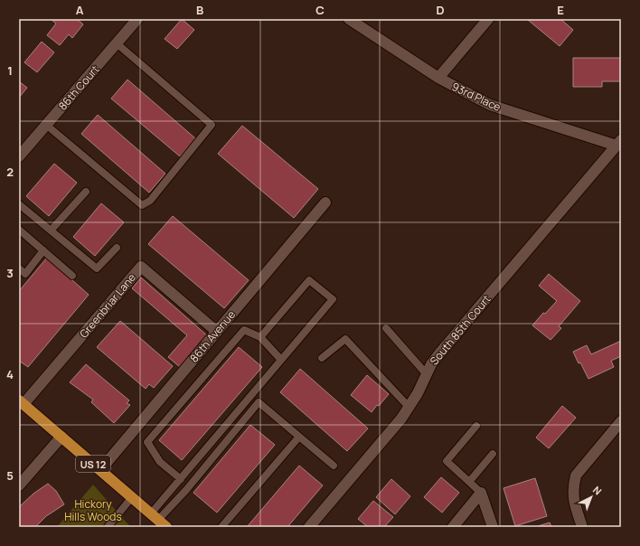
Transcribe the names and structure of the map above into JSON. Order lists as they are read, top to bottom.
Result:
{
  "streets": {
    "main road": ["US 12"],
    "street": [
      "86th Court",
      "93rd Place",
      "Greenbriar Lane",
      "South 85th Court",
      "86th Avenue"
    ]
  },
  "crossings": [
    ["93rd Place", "South 85th Court"],
    ["Greenbriar Lane", "86th Avenue"],
    ["Greenbriar Lane", "US 12"],
    ["86th Avenue", "US 12"]
  ],
  "parks": ["Hickory Hills Woods"],
  "north": "top right",
  "grid": {
    "columns": [
      "A",
      "B",
      "C",
      "D",
      "E"
    ],
    "rows": [
      "1",
      "2",
      "3",
      "4",
      "5"
    ]
  }
}
